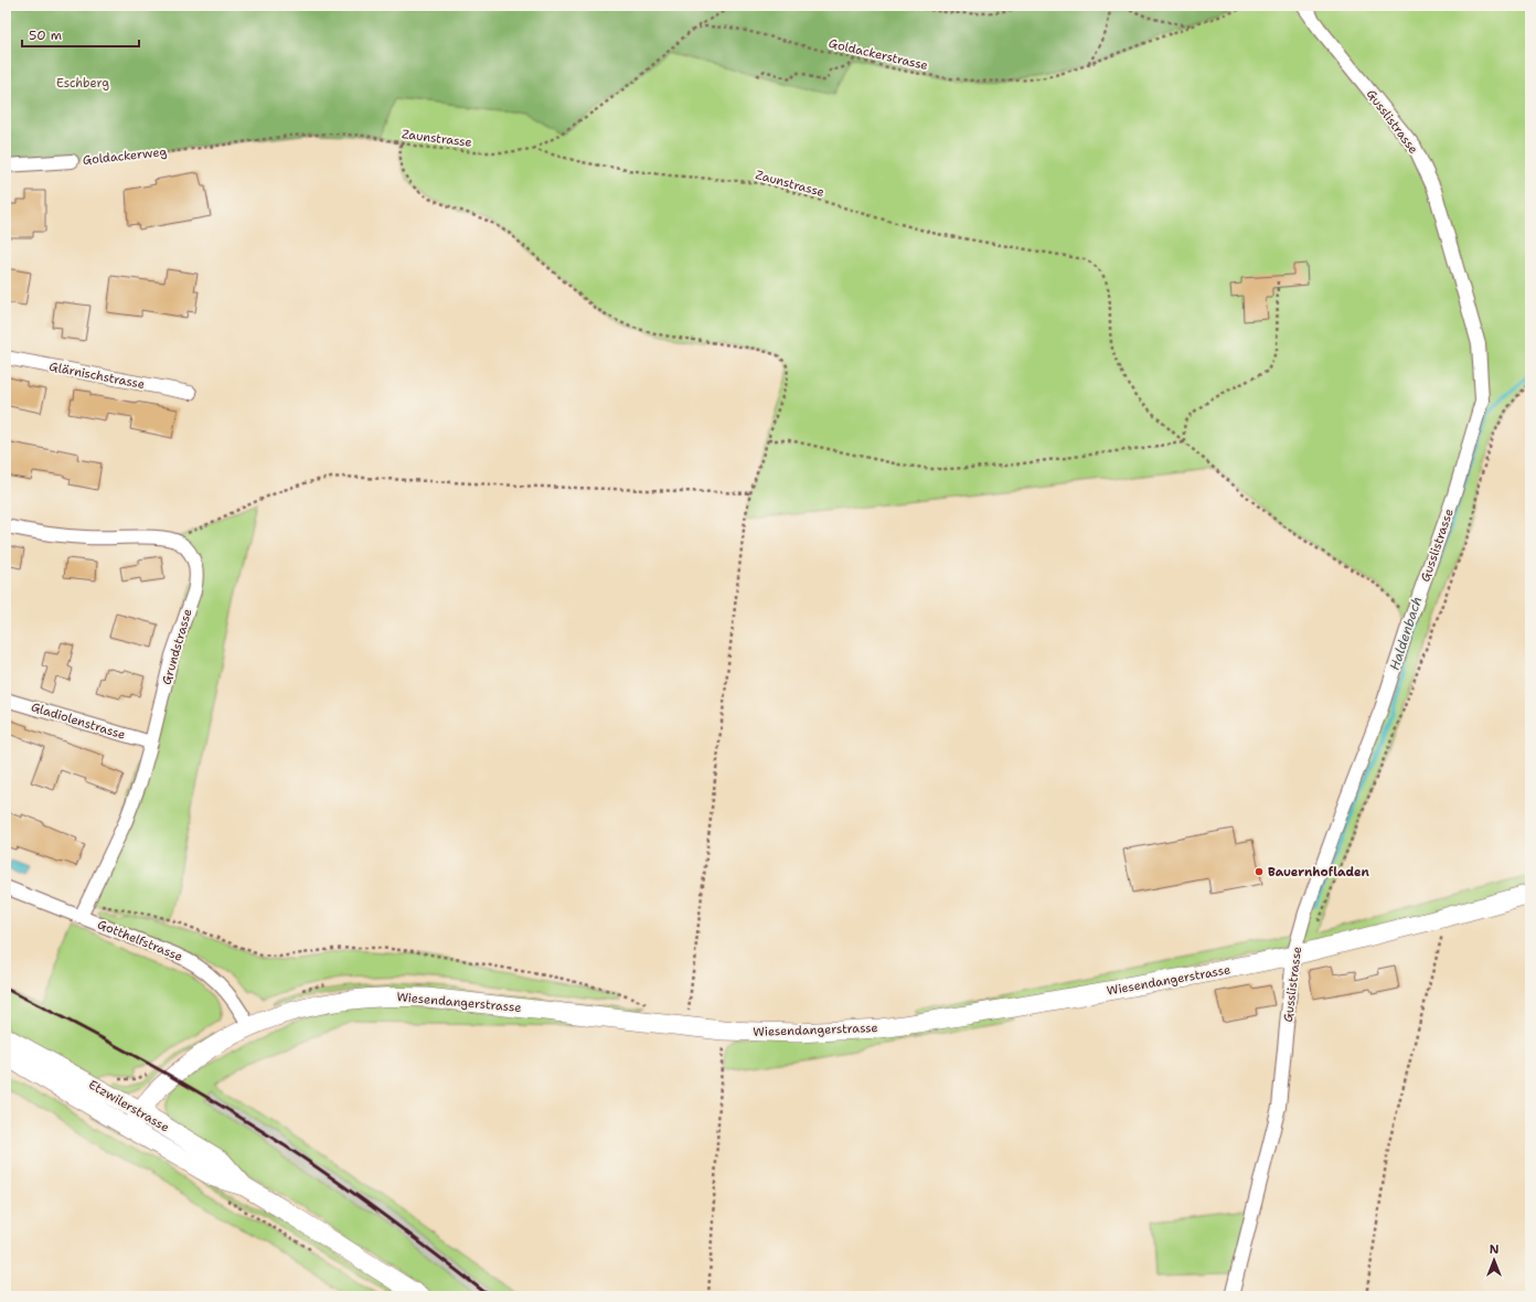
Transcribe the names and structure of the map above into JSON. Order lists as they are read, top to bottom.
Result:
{
  "streets": {
    "main road": ["Wiesendangerstrasse", "Etzwilerstrasse"],
    "street": [
      "Gusslistrasse",
      "Goldackerweg",
      "Glärnischstrasse",
      "Grundstrasse",
      "Gladiolenstrasse",
      "Gotthelfstrasse"
    ],
    "path": ["Goldackerstrasse", "Zaunstrasse"]
  },
  "crossings": [
    ["Gusslistrasse", "Zaunstrasse"],
    ["Gusslistrasse", "Wiesendangerstrasse"],
    ["Zaunstrasse", "Goldackerweg"],
    ["Grundstrasse", "Gladiolenstrasse"],
    ["Grundstrasse", "Gotthelfstrasse"],
    ["Gotthelfstrasse", "Wiesendangerstrasse"],
    ["Wiesendangerstrasse", "Etzwilerstrasse"]
  ],
  "water": ["Haldenbach"],
  "parks": ["Eschberg"],
  "places": ["Bauernhofladen"],
  "scale_bar": "50 m",
  "north": "top"
}
